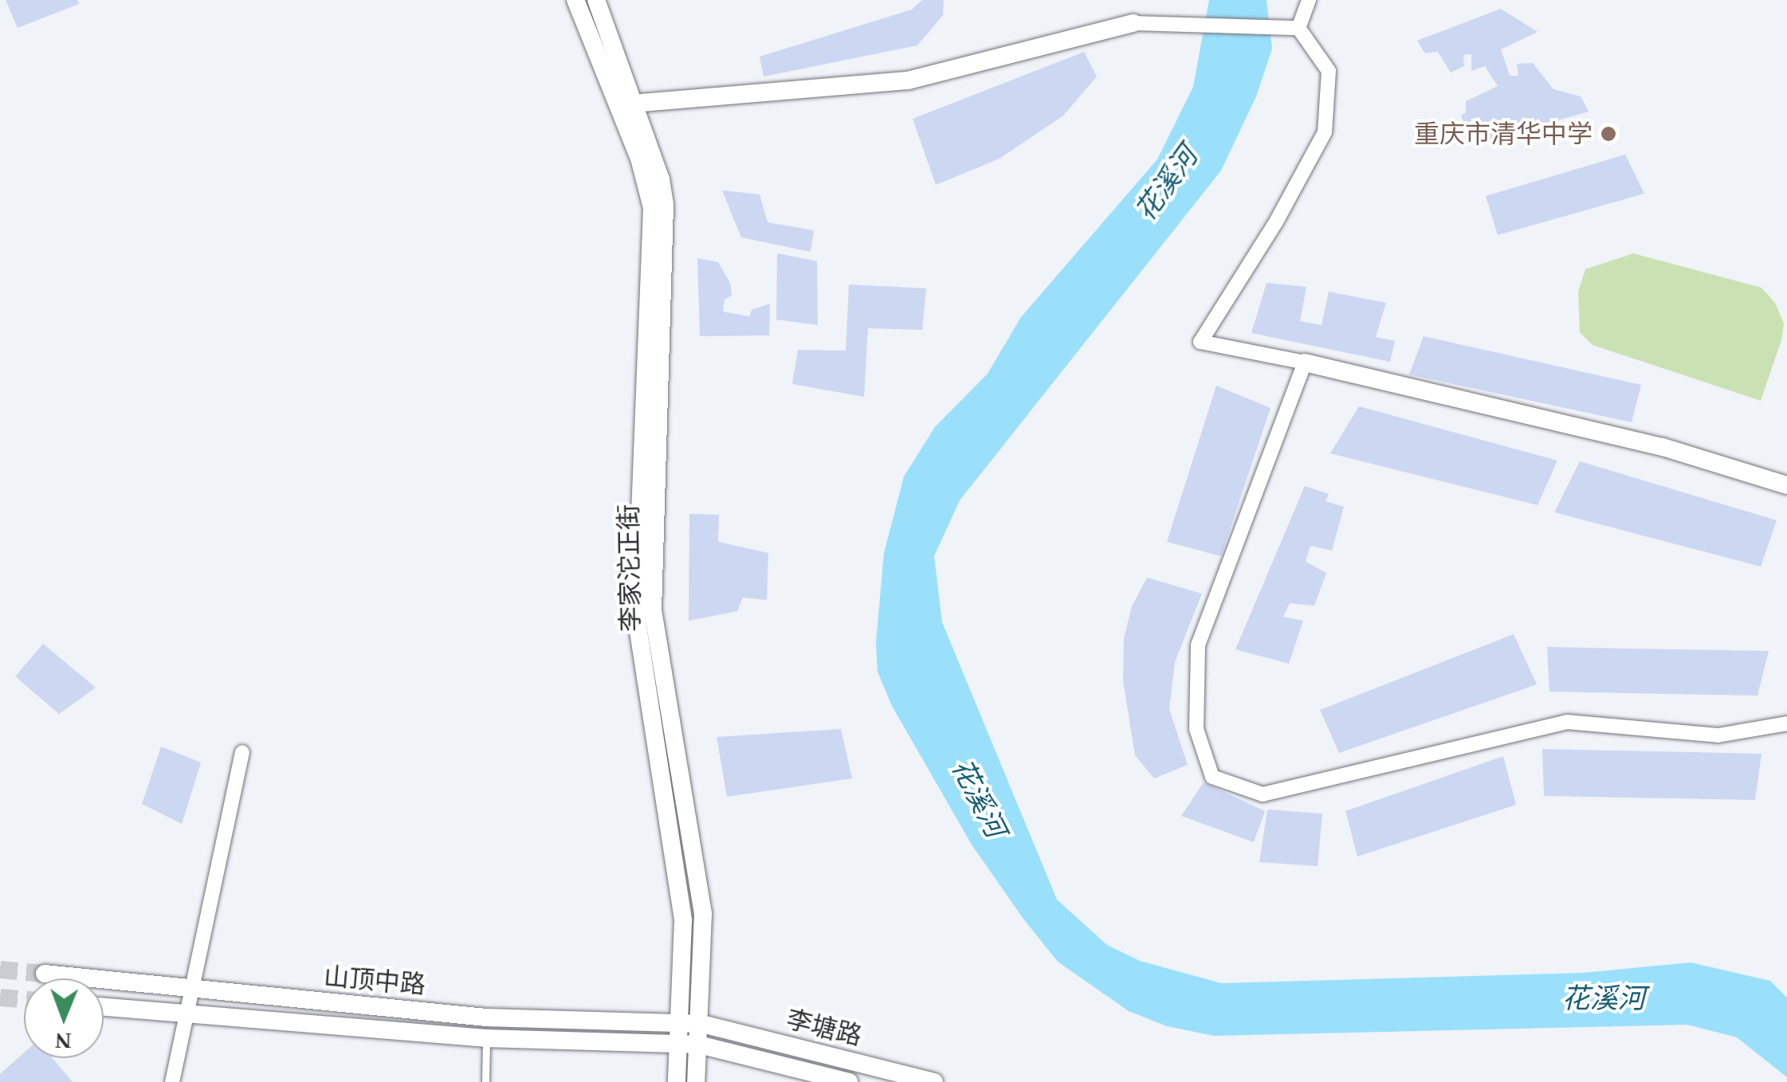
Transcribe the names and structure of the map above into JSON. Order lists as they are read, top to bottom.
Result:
{
  "streets": {
    "main road": ["李家沱正街", "山顶中路", "李塘路"]
  },
  "crossings": [
    ["李家沱正街", "山顶中路"],
    ["李家沱正街", "李塘路"],
    ["山顶中路", "李塘路"]
  ],
  "water": ["花溪河"],
  "places": ["重庆市清华中学"],
  "north": "bottom"
}
